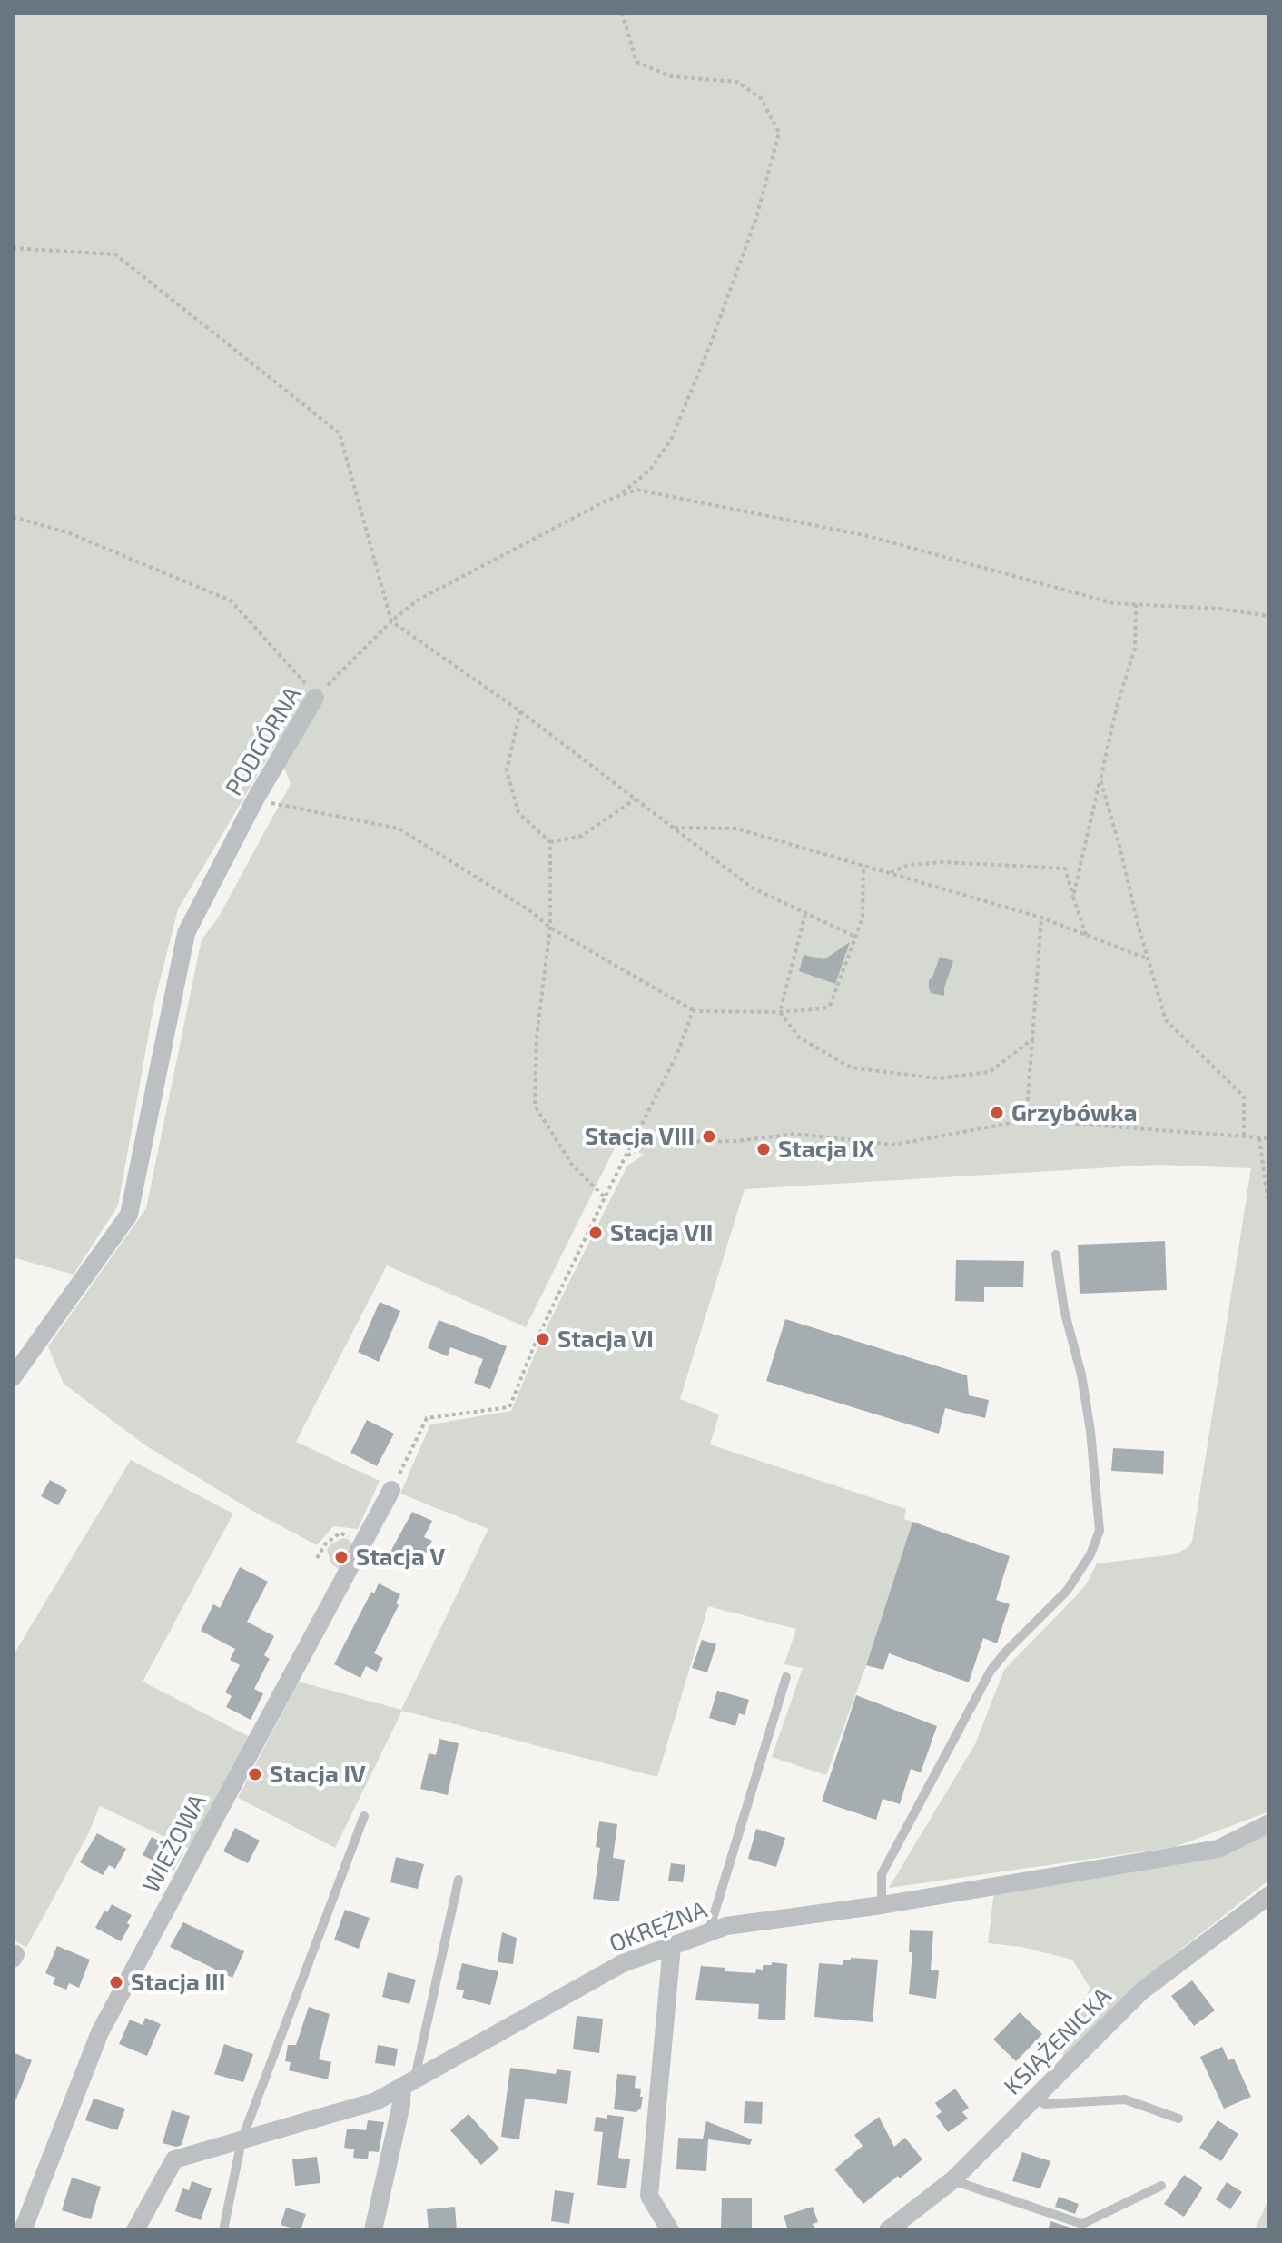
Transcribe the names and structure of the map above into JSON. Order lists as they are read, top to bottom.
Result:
{
  "streets": {
    "street": [
      "PODGÓRNA",
      "WIEŻOWA",
      "OKRĘŻNA",
      "KSIĄŻENICKA"
    ]
  },
  "places": [
    "Grzybówka",
    "Stacja VIII",
    "Stacja IX",
    "Stacja VII",
    "Stacja VI",
    "Stacja V",
    "Stacja IV",
    "Stacja III"
  ]
}
